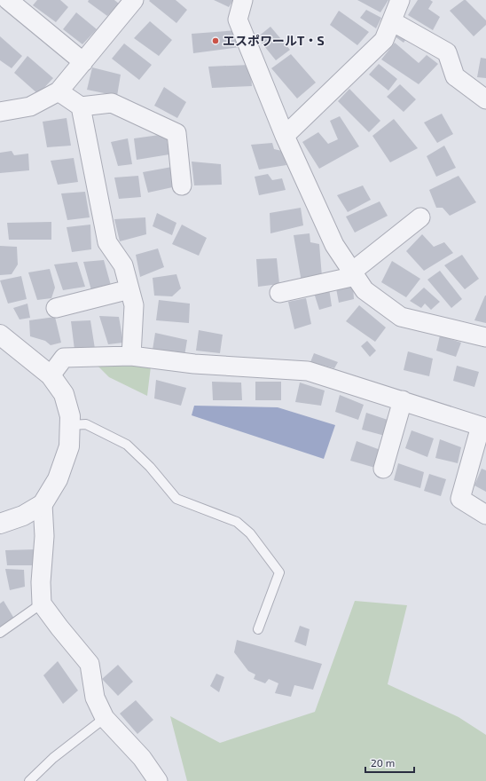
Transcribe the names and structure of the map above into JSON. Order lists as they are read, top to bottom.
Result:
{
  "places": ["エスポワールT・S"],
  "scale_bar": "20 m"
}
